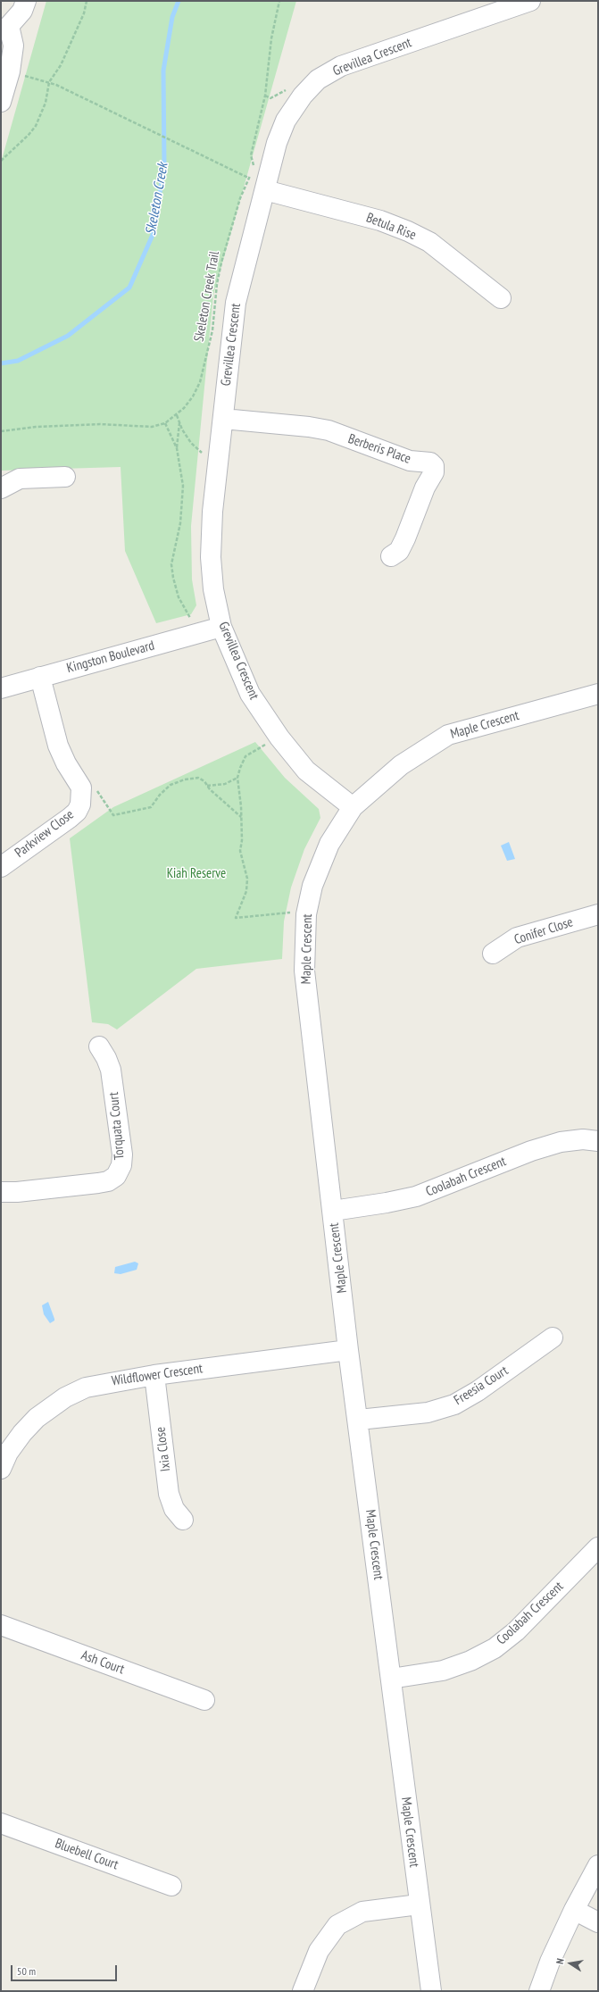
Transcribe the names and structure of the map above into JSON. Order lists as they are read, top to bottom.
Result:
{
  "streets": {
    "street": [
      "Grevillea Crescent",
      "Betula Rise",
      "Berberis Place",
      "Kingston Boulevard",
      "Maple Crescent",
      "Parkview Close",
      "Conifer Close",
      "Torquata Court",
      "Coolabah Crescent",
      "Wildflower Crescent",
      "Freesia Court",
      "Ixia Close",
      "Ash Court",
      "Bluebell Court"
    ],
    "path": ["Skeleton Creek Trail"]
  },
  "crossings": [
    ["Grevillea Crescent", "Betula Rise"],
    ["Grevillea Crescent", "Berberis Place"],
    ["Grevillea Crescent", "Kingston Boulevard"],
    ["Grevillea Crescent", "Maple Crescent"],
    ["Maple Crescent", "Coolabah Crescent"],
    ["Maple Crescent", "Wildflower Crescent"],
    ["Maple Crescent", "Freesia Court"],
    ["Wildflower Crescent", "Ixia Close"]
  ],
  "water": ["Skeleton Creek"],
  "parks": ["Kiah Reserve"],
  "scale_bar": "50 m",
  "north": "left"
}
